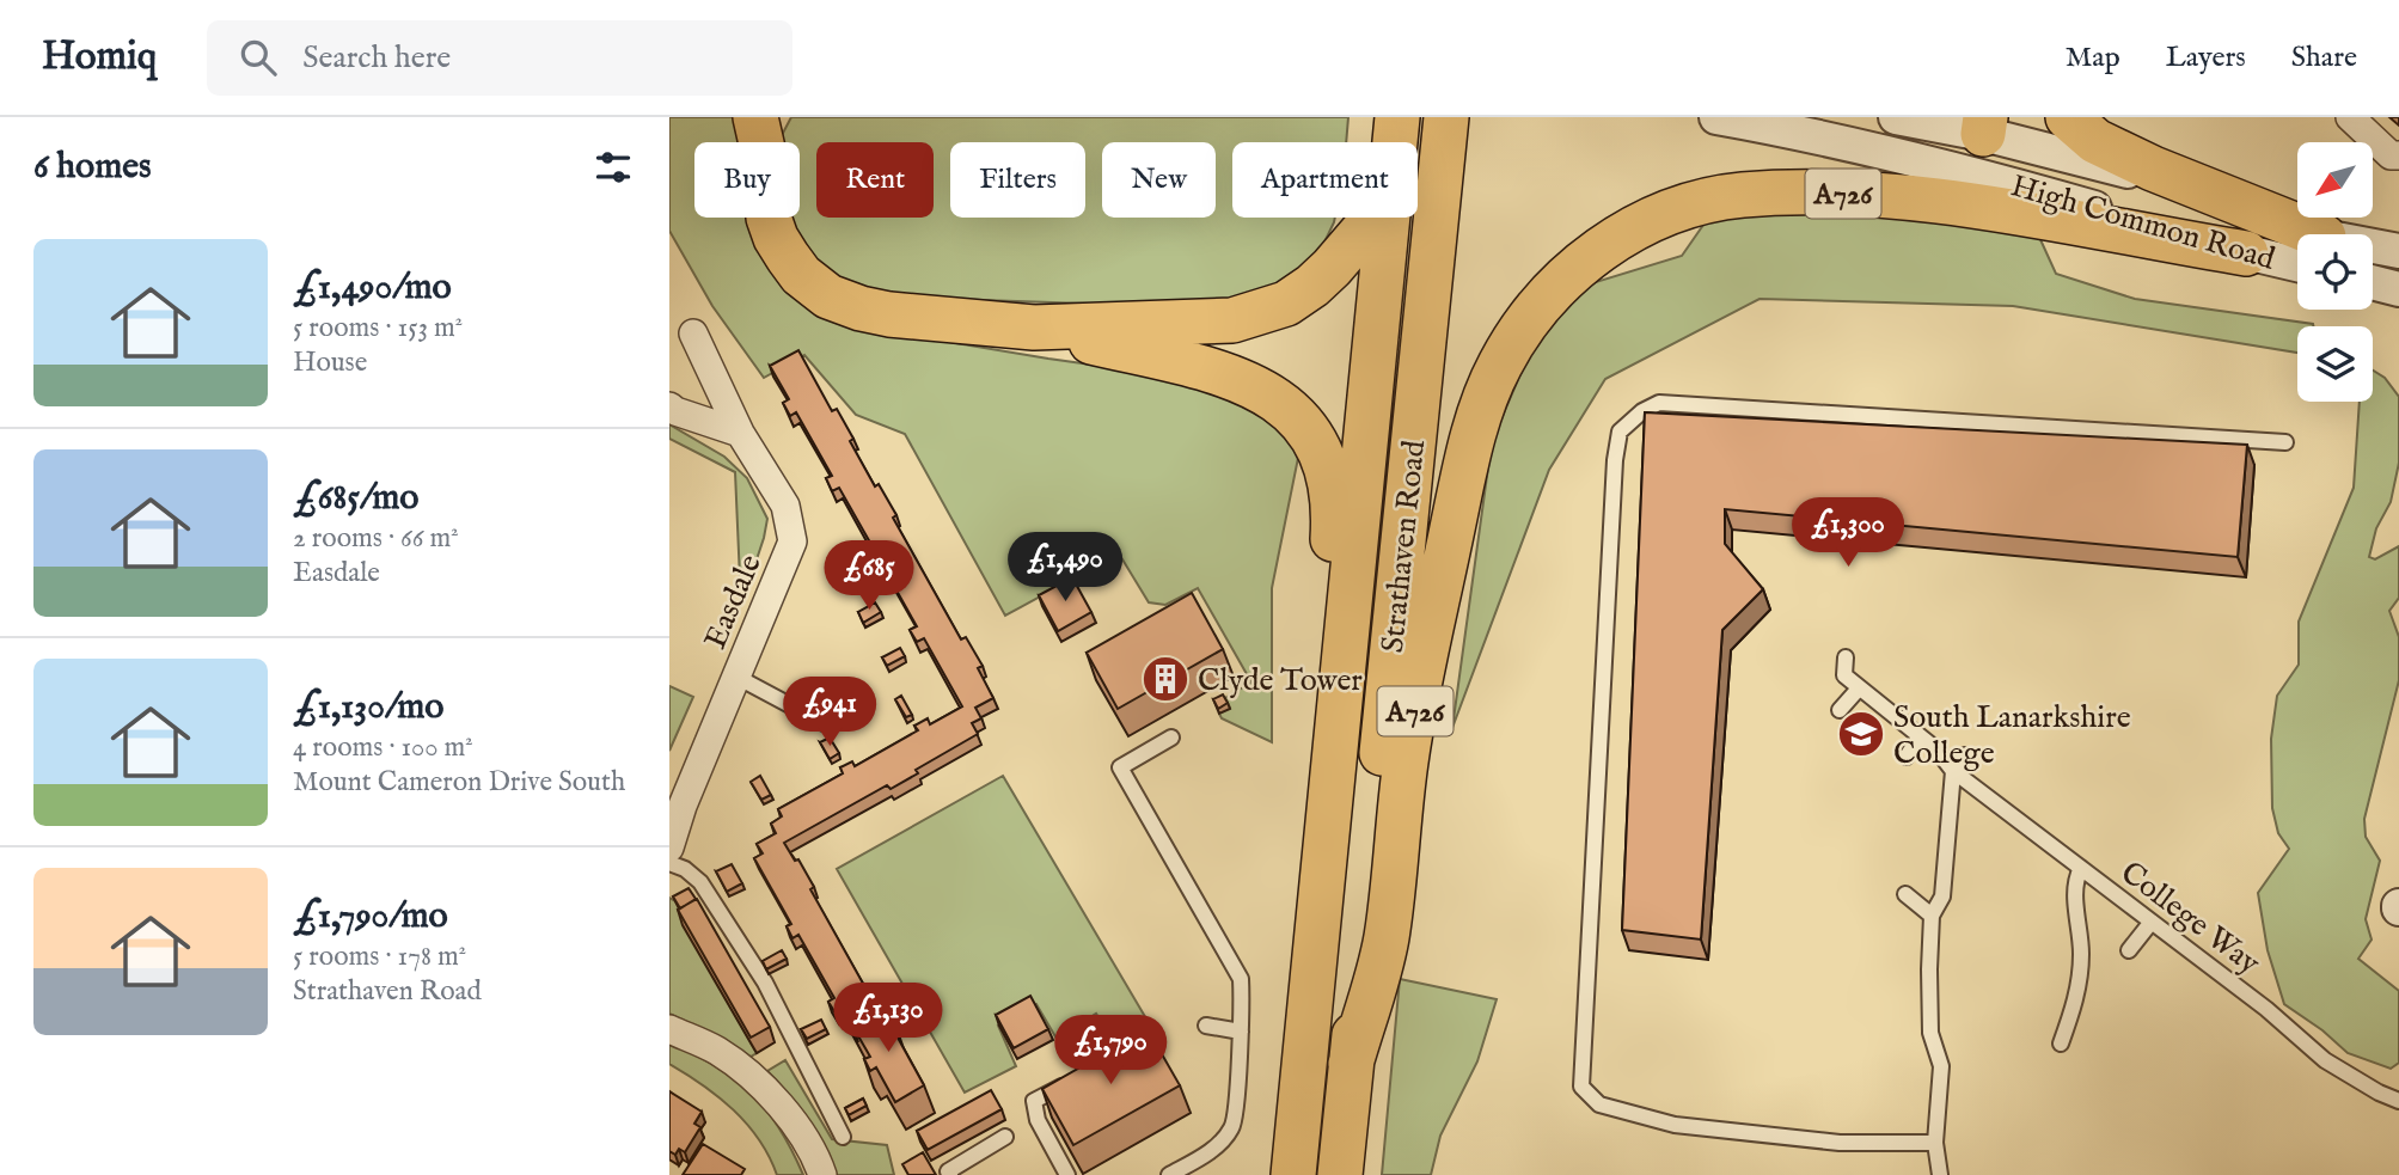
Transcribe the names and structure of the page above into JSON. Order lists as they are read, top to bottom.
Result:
{
  "streets": {
    "main road": ["A726", "Strathaven Road"],
    "street": ["High Common Road", "Easdale"],
    "lane": ["College Way"]
  },
  "crossings": [
    ["A726", "High Common Road"],
    ["A726", "Strathaven Road"]
  ],
  "places": {
    "building": ["Clyde Tower"],
    "school or university": ["South Lanarkshire College"]
  },
  "north": "bottom left",
  "page": {
    "header": "Homiq",
    "search": "Search here",
    "nav": ["Map", "Layers", "Share"],
    "heading": "6 homes",
    "chip": [
      "Buy",
      "Rent",
      "Filters",
      "New",
      "Apartment"
    ],
    "list": [
      {
        "name": "£1,490/mo",
        "note": "5 rooms · 153 m² · House"
      },
      {
        "name": "£685/mo",
        "note": "2 rooms · 66 m² · Easdale"
      },
      {
        "name": "£1,130/mo",
        "note": "4 rooms · 100 m² · Mount Cameron Drive South"
      },
      {
        "name": "£1,790/mo",
        "note": "5 rooms · 178 m² · Strathaven Road"
      }
    ],
    "price": [
      "£1,300",
      "£1,490",
      "£685",
      "£941",
      "£1,130",
      "£1,790"
    ]
  }
}
